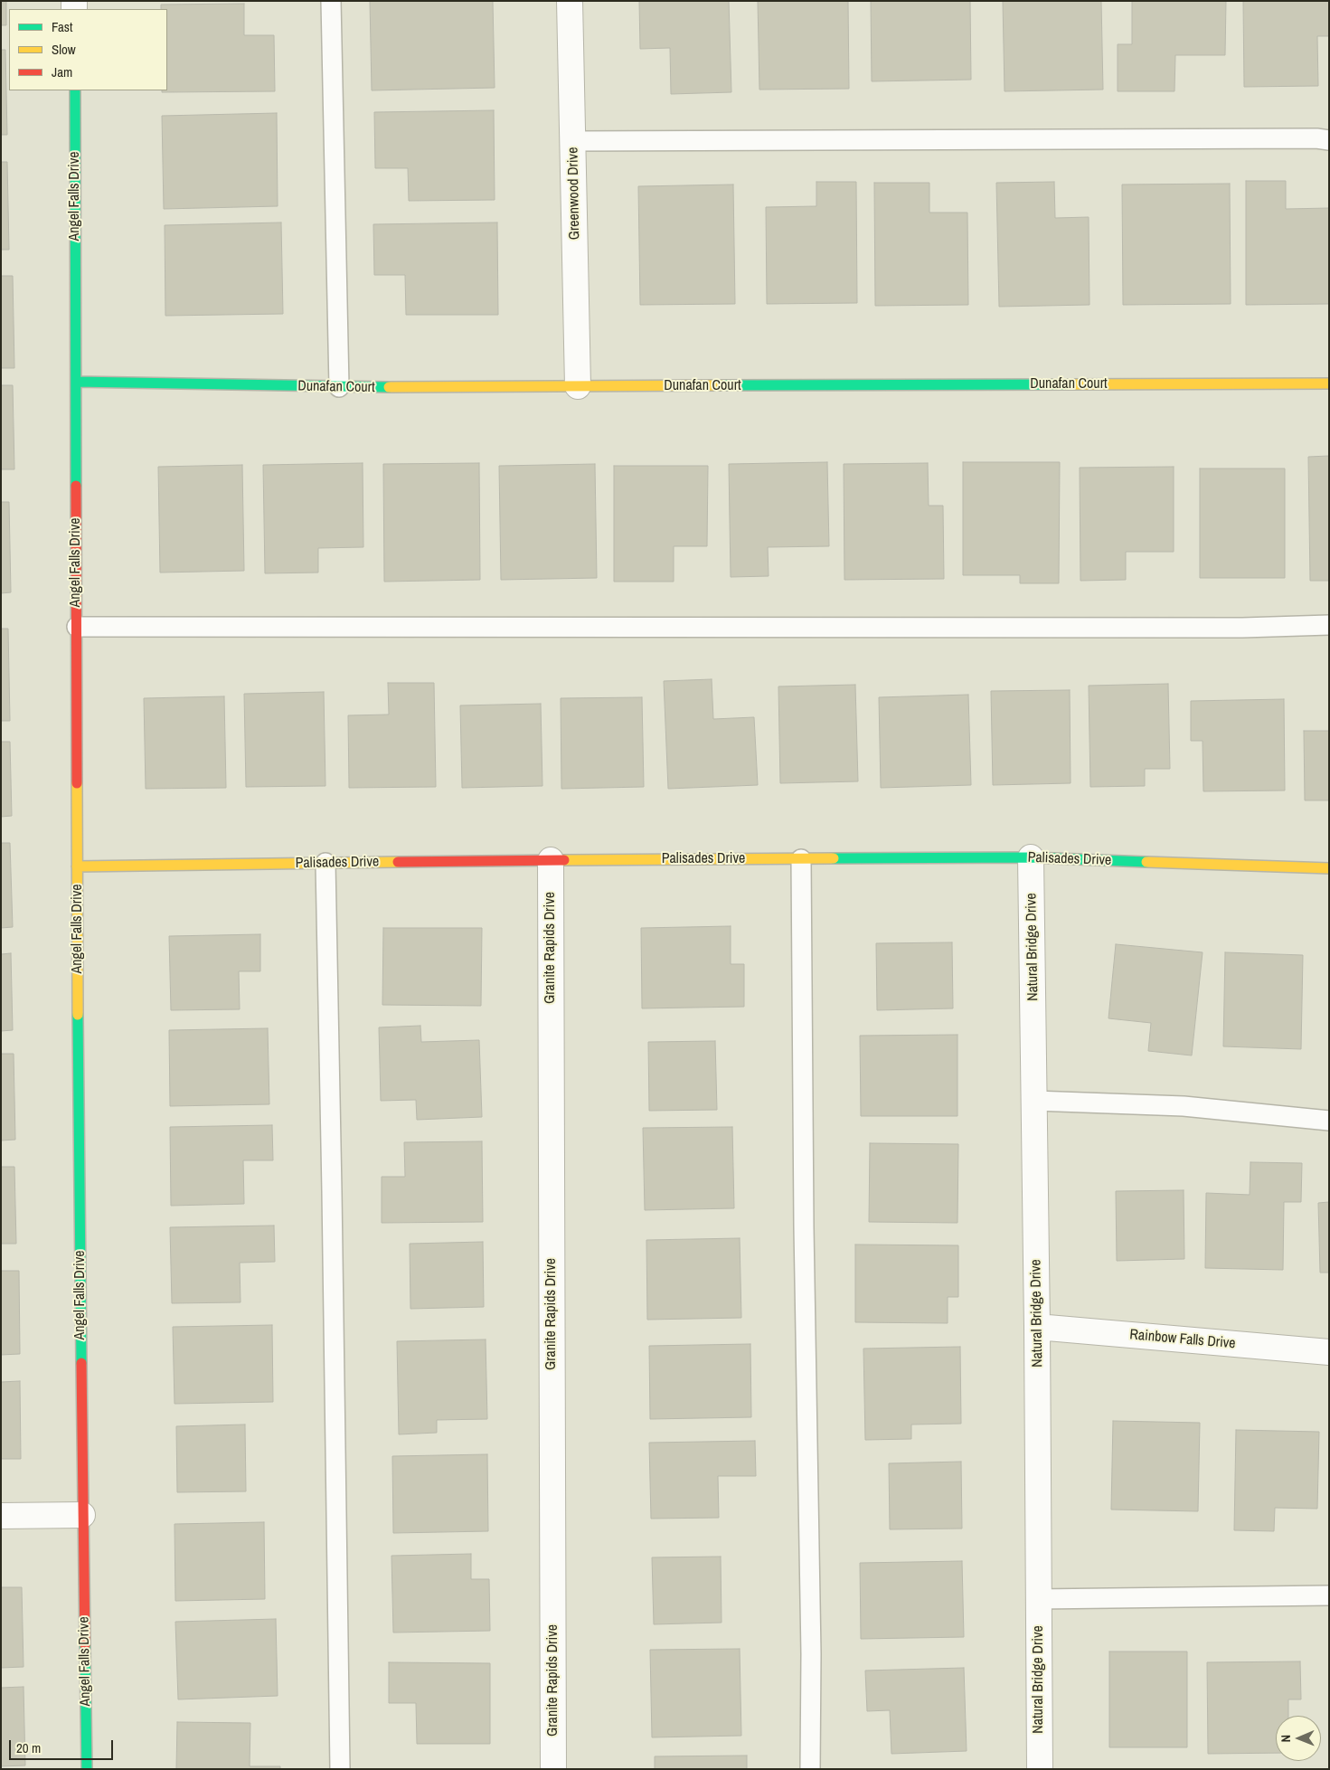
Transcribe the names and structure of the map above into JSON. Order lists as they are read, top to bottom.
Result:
{
  "streets": {
    "street": [
      "Greenwood Drive",
      "Angel Falls Drive",
      "Dunafan Court",
      "Palisades Drive",
      "Natural Bridge Drive",
      "Granite Rapids Drive",
      "Rainbow Falls Drive"
    ]
  },
  "crossings": [
    ["Greenwood Drive", "Dunafan Court"],
    ["Angel Falls Drive", "Dunafan Court"],
    ["Angel Falls Drive", "Palisades Drive"],
    ["Palisades Drive", "Natural Bridge Drive"],
    ["Palisades Drive", "Granite Rapids Drive"],
    ["Natural Bridge Drive", "Rainbow Falls Drive"]
  ],
  "legend": ["Fast", "Slow", "Jam"],
  "scale_bar": "20 m",
  "north": "left"
}
